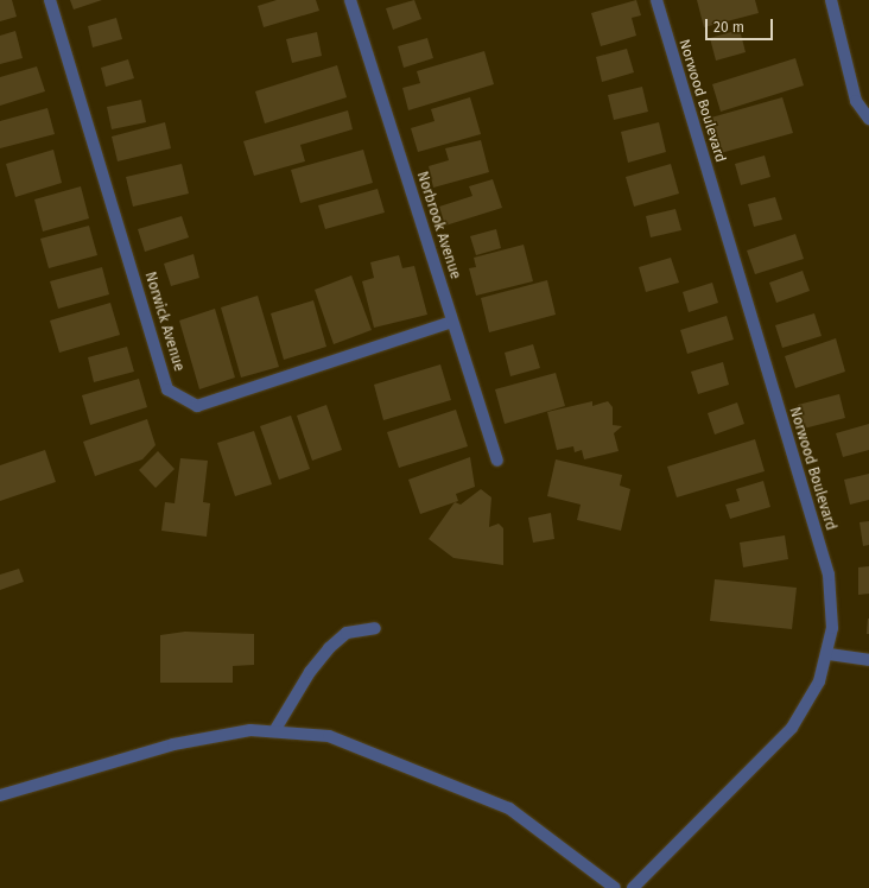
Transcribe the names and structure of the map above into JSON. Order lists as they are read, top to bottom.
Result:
{
  "streets": {
    "street": ["Norwood Boulevard", "Norbrook Avenue", "Norwick Avenue"]
  },
  "crossings": [
    ["Norbrook Avenue", "Norwick Avenue"]
  ],
  "scale_bar": "20 m"
}
